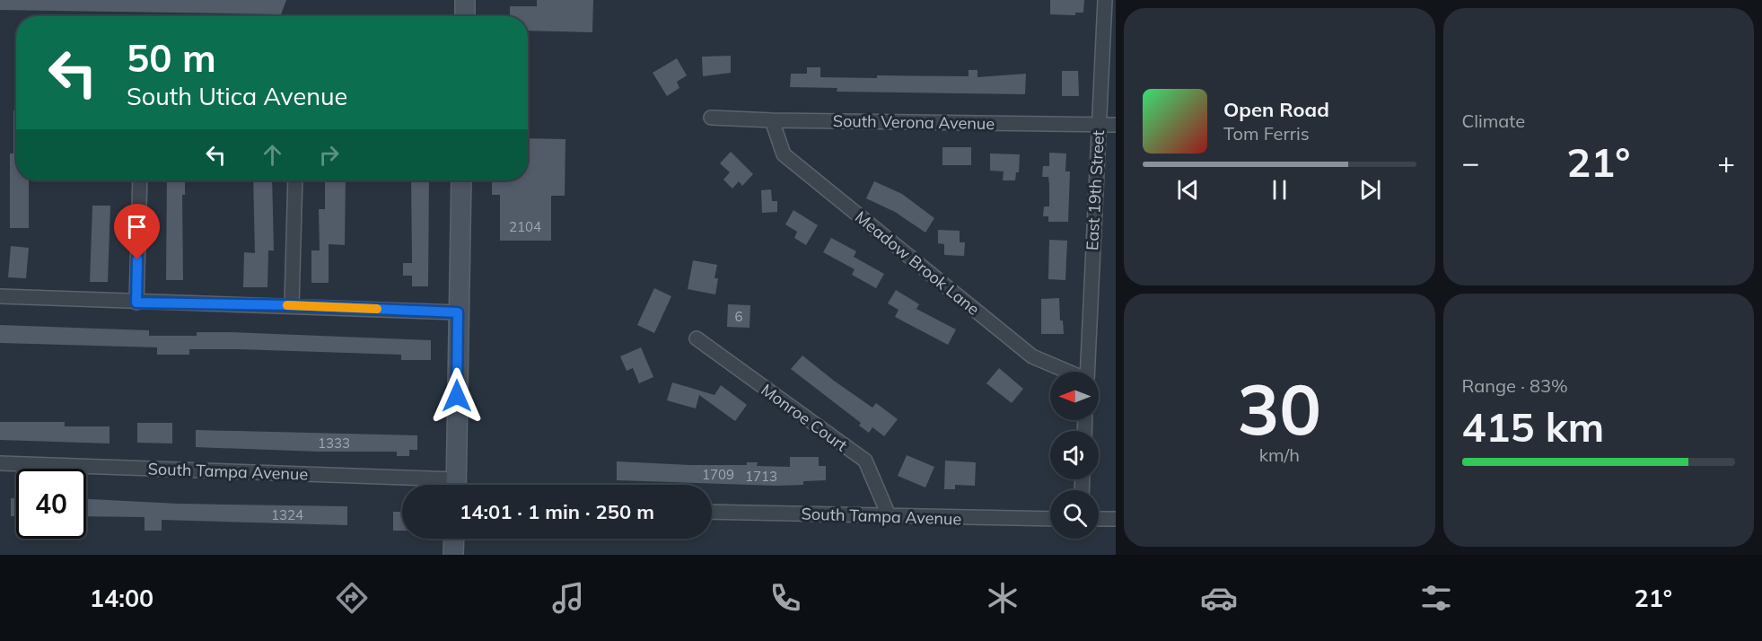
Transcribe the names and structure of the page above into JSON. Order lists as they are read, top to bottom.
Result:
{
  "streets": {
    "street": [
      "South Verona Avenue",
      "East 19th Street",
      "Meadow Brook Lane",
      "Monroe Court",
      "South Tampa Avenue"
    ]
  },
  "crossings": [
    ["South Verona Avenue", "East 19th Street"],
    ["South Verona Avenue", "Meadow Brook Lane"],
    ["Monroe Court", "South Tampa Avenue"]
  ],
  "house_numbers": [
    "2104",
    "6",
    "1333",
    "1709",
    "1713",
    "1324"
  ],
  "north": "left",
  "page": {
    "tile": [
      "Climate",
      ["30", "km/h"],
      ["Range · 83%", "415 km"]
    ],
    "turn": ["50 m", "South Utica Avenue"],
    "song": ["Open Road", "Tom Ferris"],
    "heat": ["−", "21°", "+"],
    "limit": "40",
    "trip": "14:01 · 1 min · 250 m",
    "tabs": ["14:00", "21°"]
  }
}
